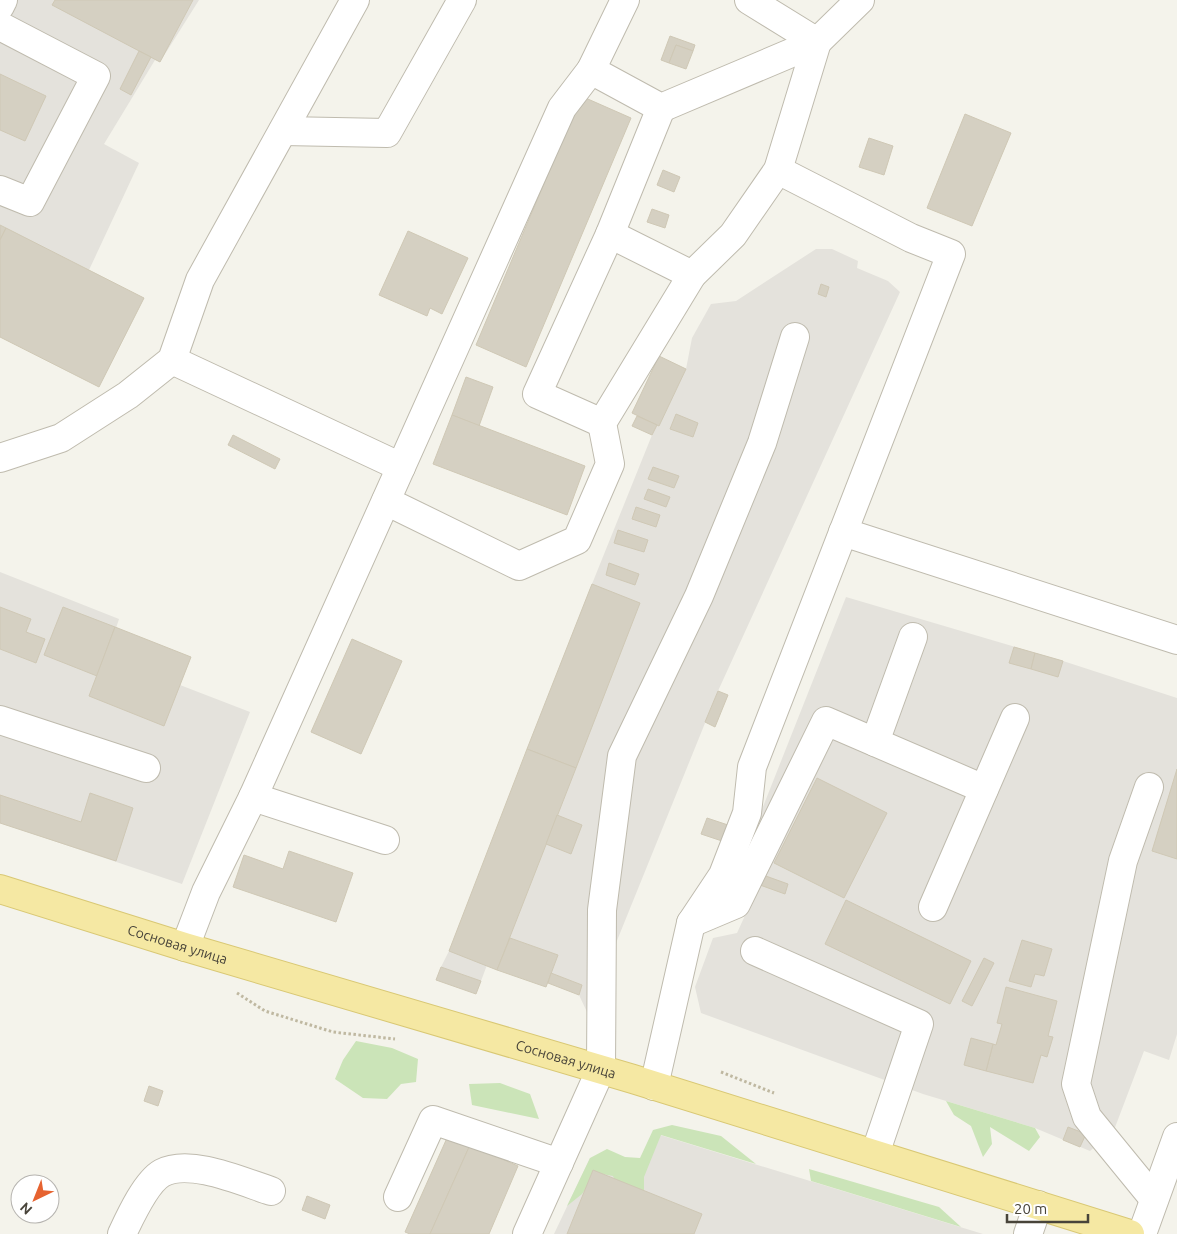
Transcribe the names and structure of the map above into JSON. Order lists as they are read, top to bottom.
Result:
{
  "streets": {
    "main road": ["Сосновая улица"]
  },
  "scale_bar": "20 m",
  "north": "bottom left"
}
